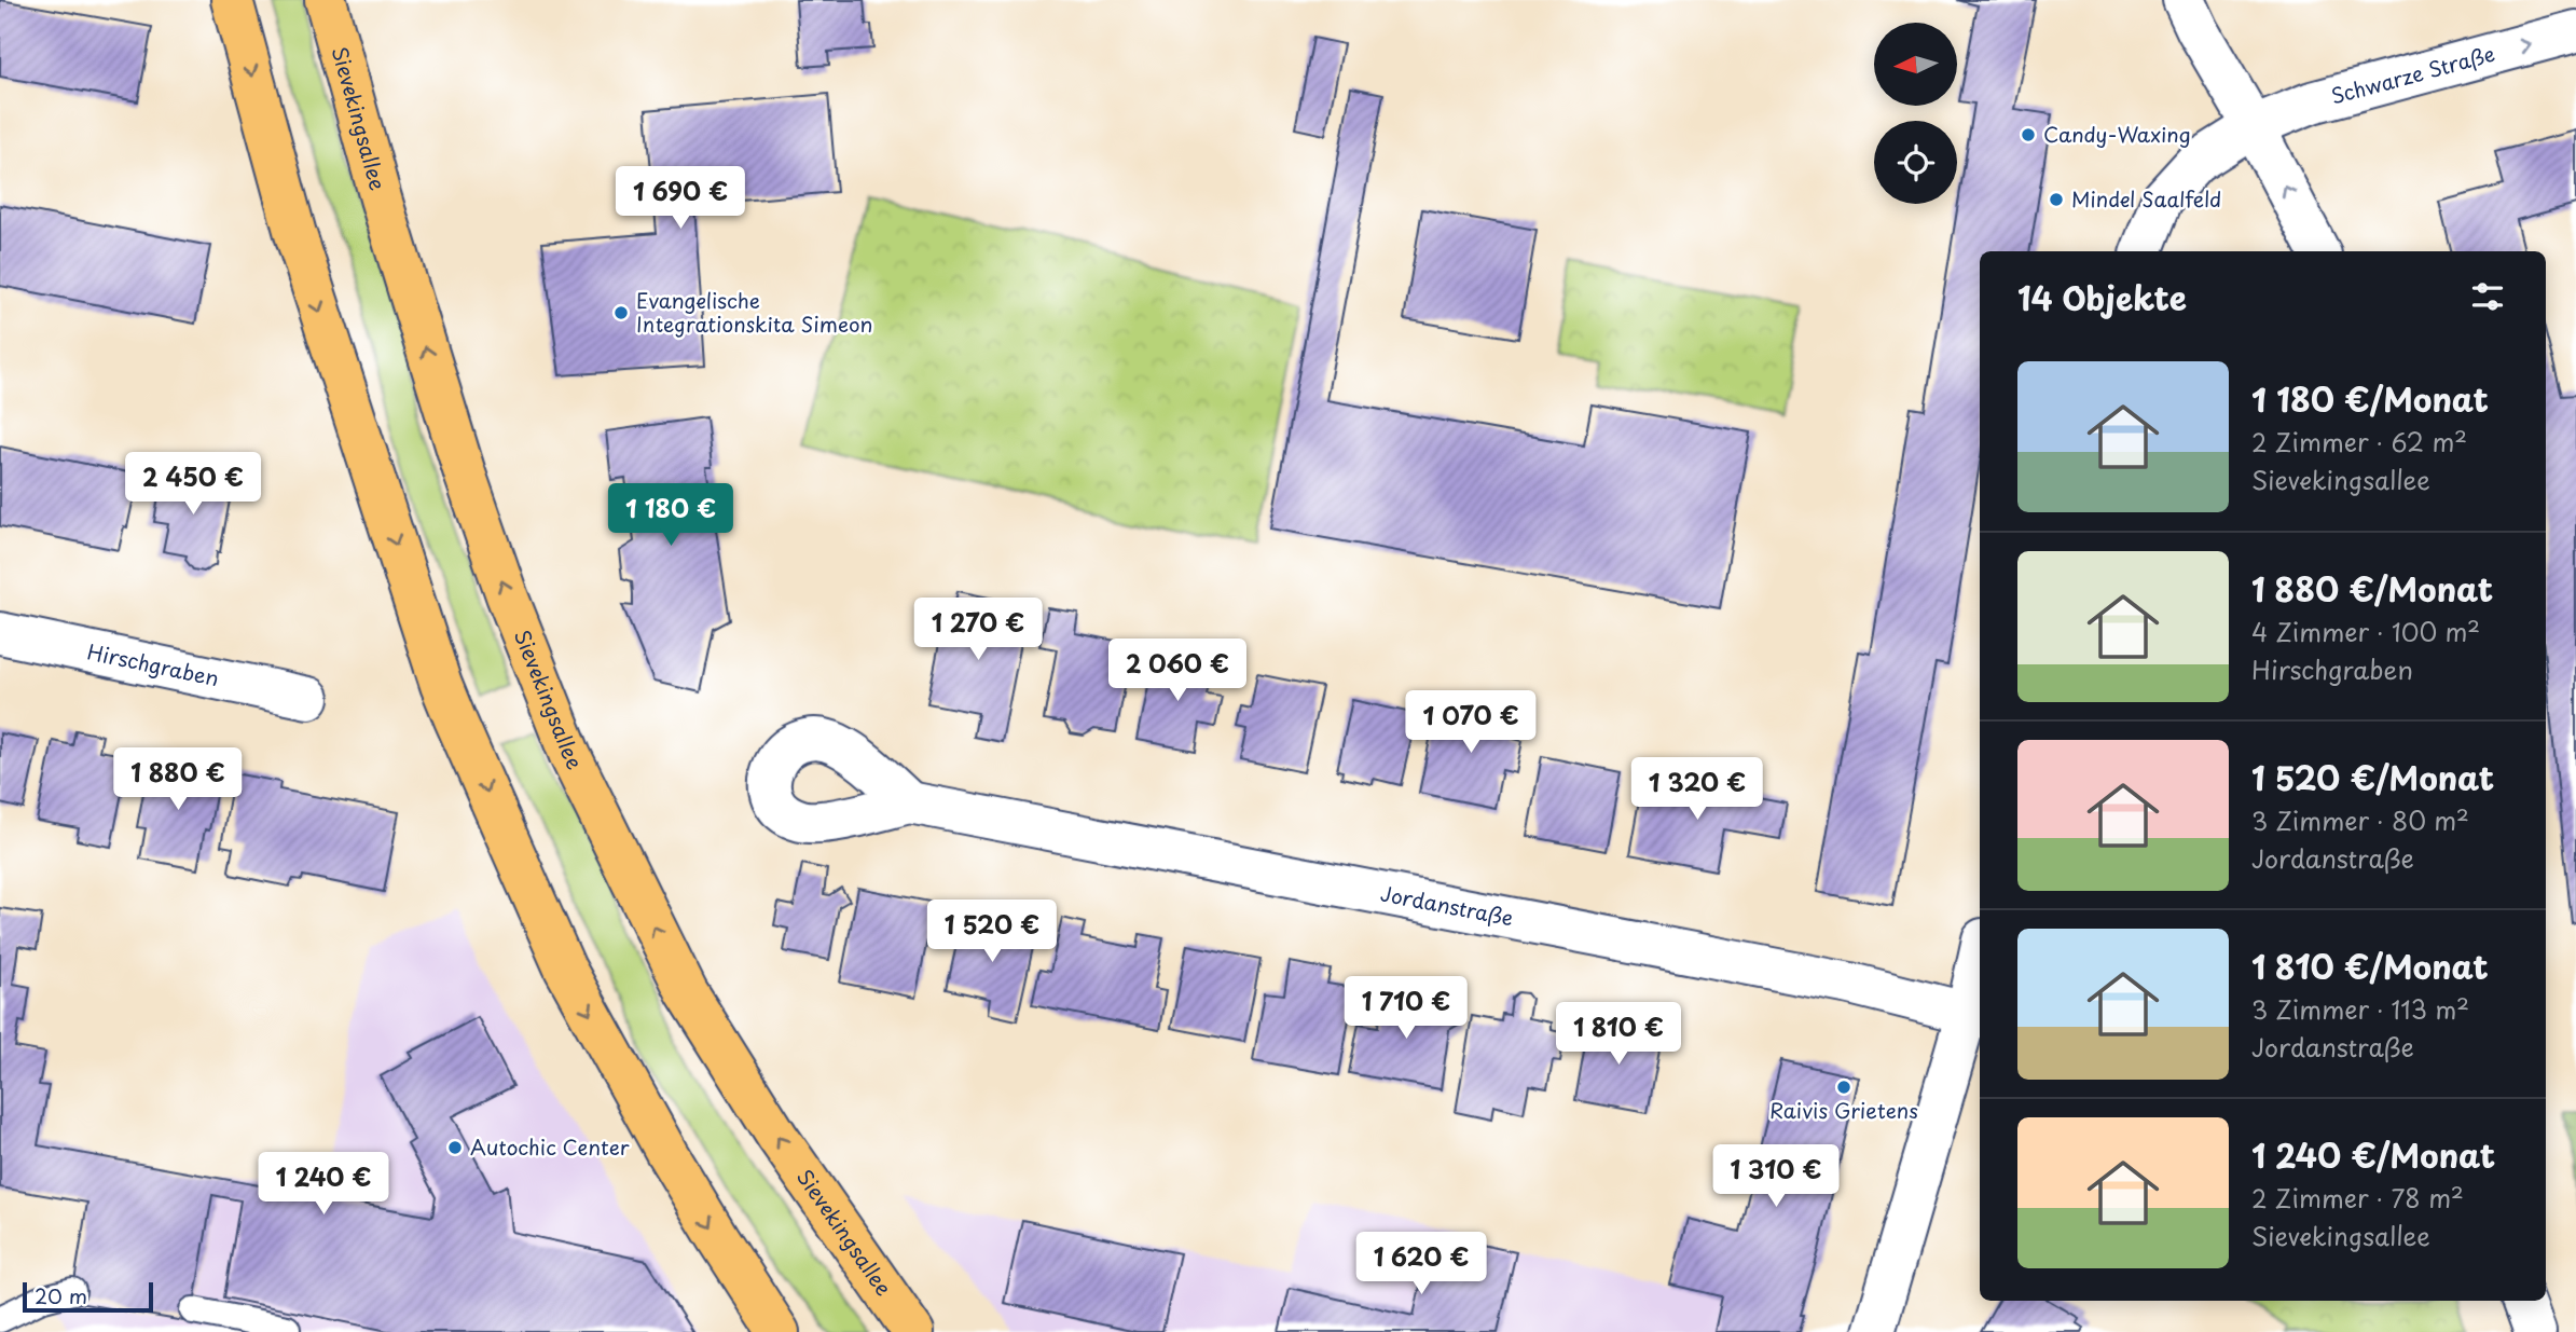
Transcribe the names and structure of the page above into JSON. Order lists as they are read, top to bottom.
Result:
{
  "streets": {
    "main road": ["Sievekingsallee"],
    "street": ["Schwarze Straße", "Hirschgraben", "Jordanstraße"]
  },
  "one_way": ["Schwarze Straße"],
  "places": [
    "Candy-Waxing",
    "Mindel Saalfeld",
    "Evangelische Integrationskita Simeon",
    "Raivis Grietens",
    "Autochic Center"
  ],
  "scale_bar": "20 m",
  "north": "left",
  "page": {
    "price": [
      "1 690 €",
      "2 450 €",
      "1 180 €",
      "1 270 €",
      "2 060 €",
      "1 070 €",
      "1 880 €",
      "1 320 €",
      "1 520 €",
      "1 710 €",
      "1 810 €",
      "1 310 €",
      "1 240 €",
      "1 620 €"
    ],
    "heading": "14 Objekte",
    "list": [
      {
        "name": "1 180 €/Monat",
        "note": "2 Zimmer · 62 m² · Sievekingsallee"
      },
      {
        "name": "1 880 €/Monat",
        "note": "4 Zimmer · 100 m² · Hirschgraben"
      },
      {
        "name": "1 520 €/Monat",
        "note": "3 Zimmer · 80 m² · Jordanstraße"
      },
      {
        "name": "1 810 €/Monat",
        "note": "3 Zimmer · 113 m² · Jordanstraße"
      },
      {
        "name": "1 240 €/Monat",
        "note": "2 Zimmer · 78 m² · Sievekingsallee"
      }
    ],
    "scale": "20 m"
  }
}
